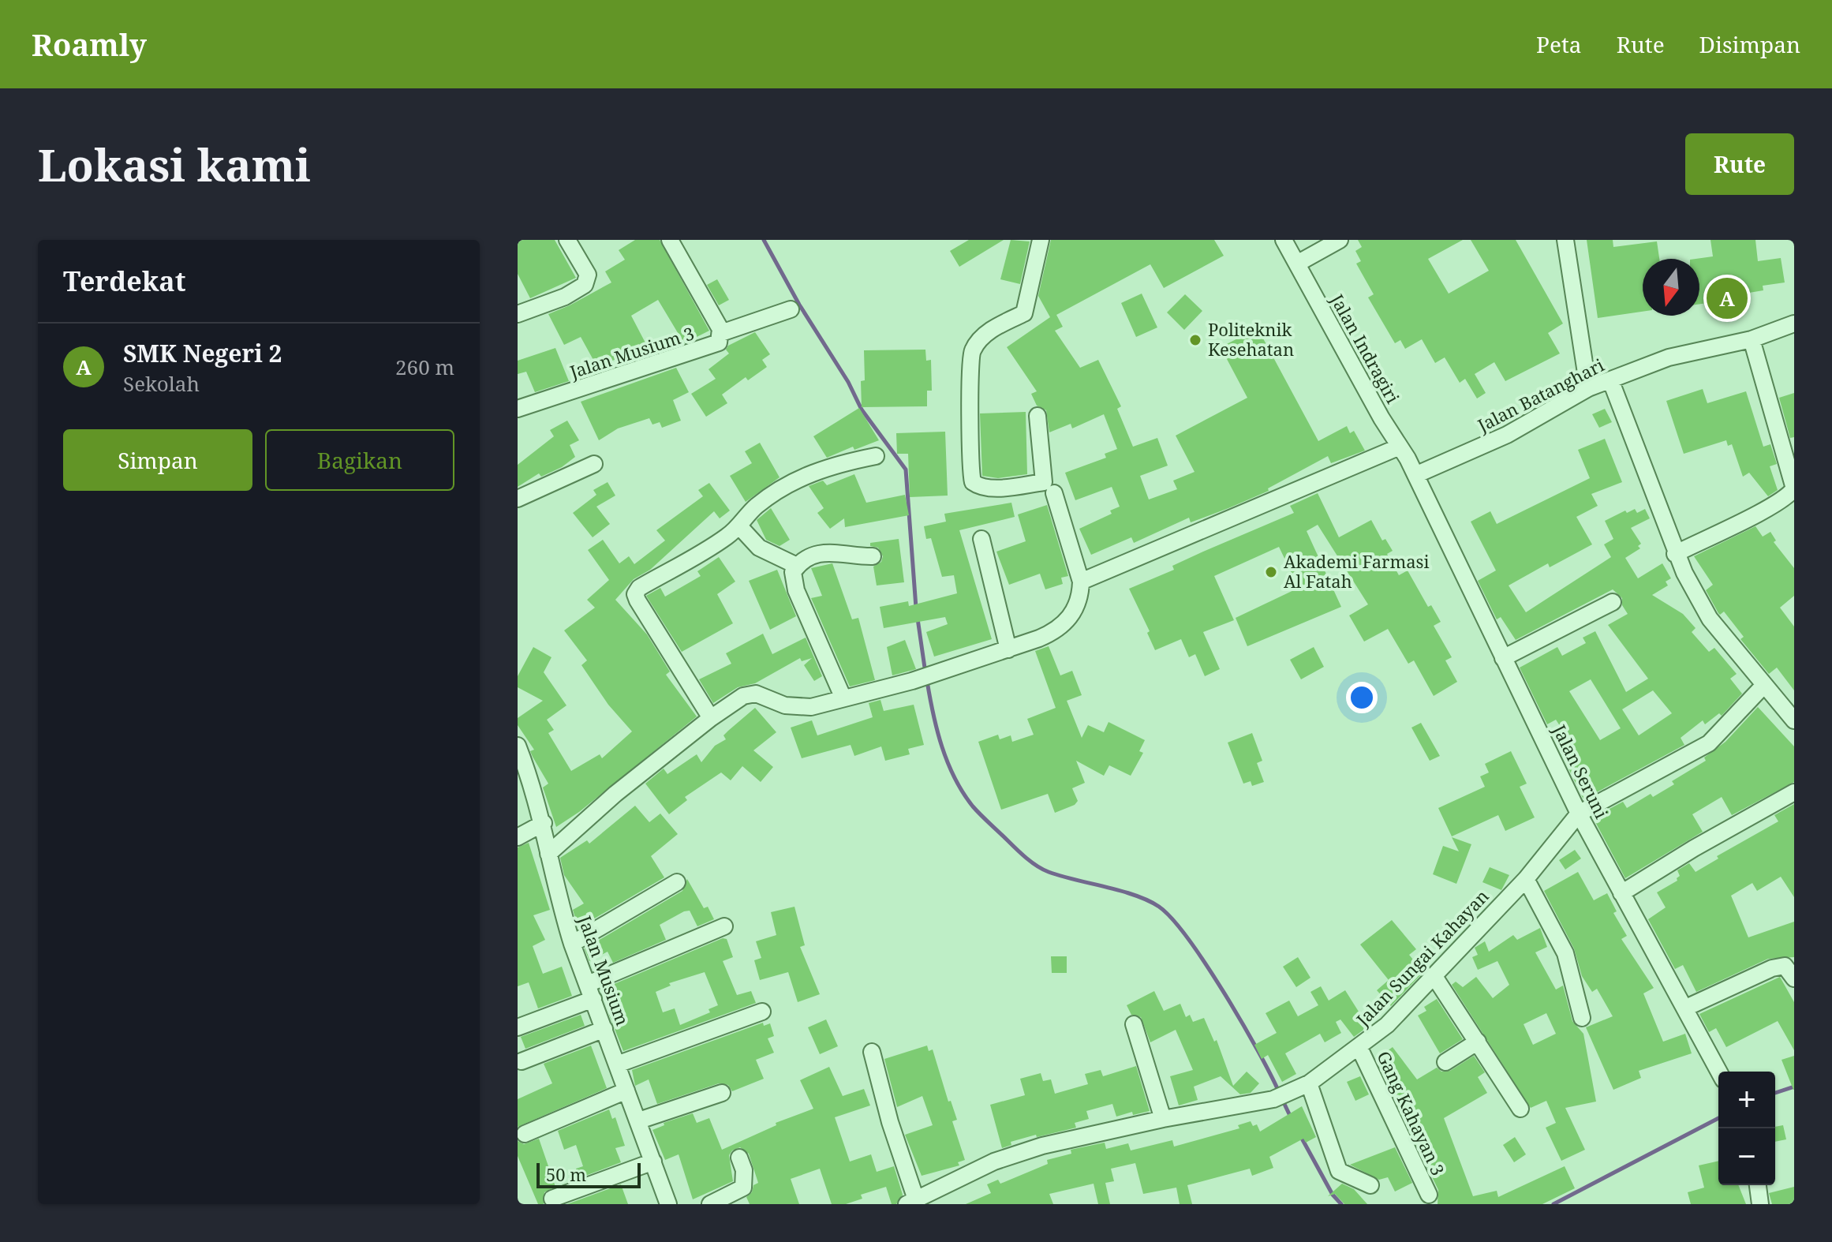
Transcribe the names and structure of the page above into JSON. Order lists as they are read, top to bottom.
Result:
{
  "streets": {
    "street": [
      "Jalan Indragiri",
      "Jalan Musium 3",
      "Jalan Batanghari",
      "Jalan Seruni",
      "Jalan Sungai Kahayan",
      "Jalan Musium",
      "Gang Kahayan 3"
    ]
  },
  "crossings": [
    ["Jalan Indragiri", "Jalan Batanghari"],
    ["Jalan Indragiri", "Jalan Seruni"],
    ["Jalan Batanghari", "Jalan Seruni"],
    ["Jalan Seruni", "Jalan Sungai Kahayan"],
    ["Jalan Sungai Kahayan", "Gang Kahayan 3"]
  ],
  "places": ["Politeknik Kesehatan", "Akademi Farmasi Al Fatah"],
  "scale_bar": "50 m",
  "north": "bottom",
  "page": {
    "header": "Roamly",
    "nav": ["Peta", "Rute", "Disimpan"],
    "buttons": [
      "Rute",
      ["Simpan", "Bagikan"]
    ],
    "title": "Lokasi kami",
    "heading": "Terdekat",
    "pins": "A",
    "list": [
      {
        "mark": "A",
        "name": "SMK Negeri 2",
        "note": "Sekolah",
        "value": "260 m"
      }
    ],
    "map_buttons": ["+", "−"],
    "scale": "50 m"
  }
}
